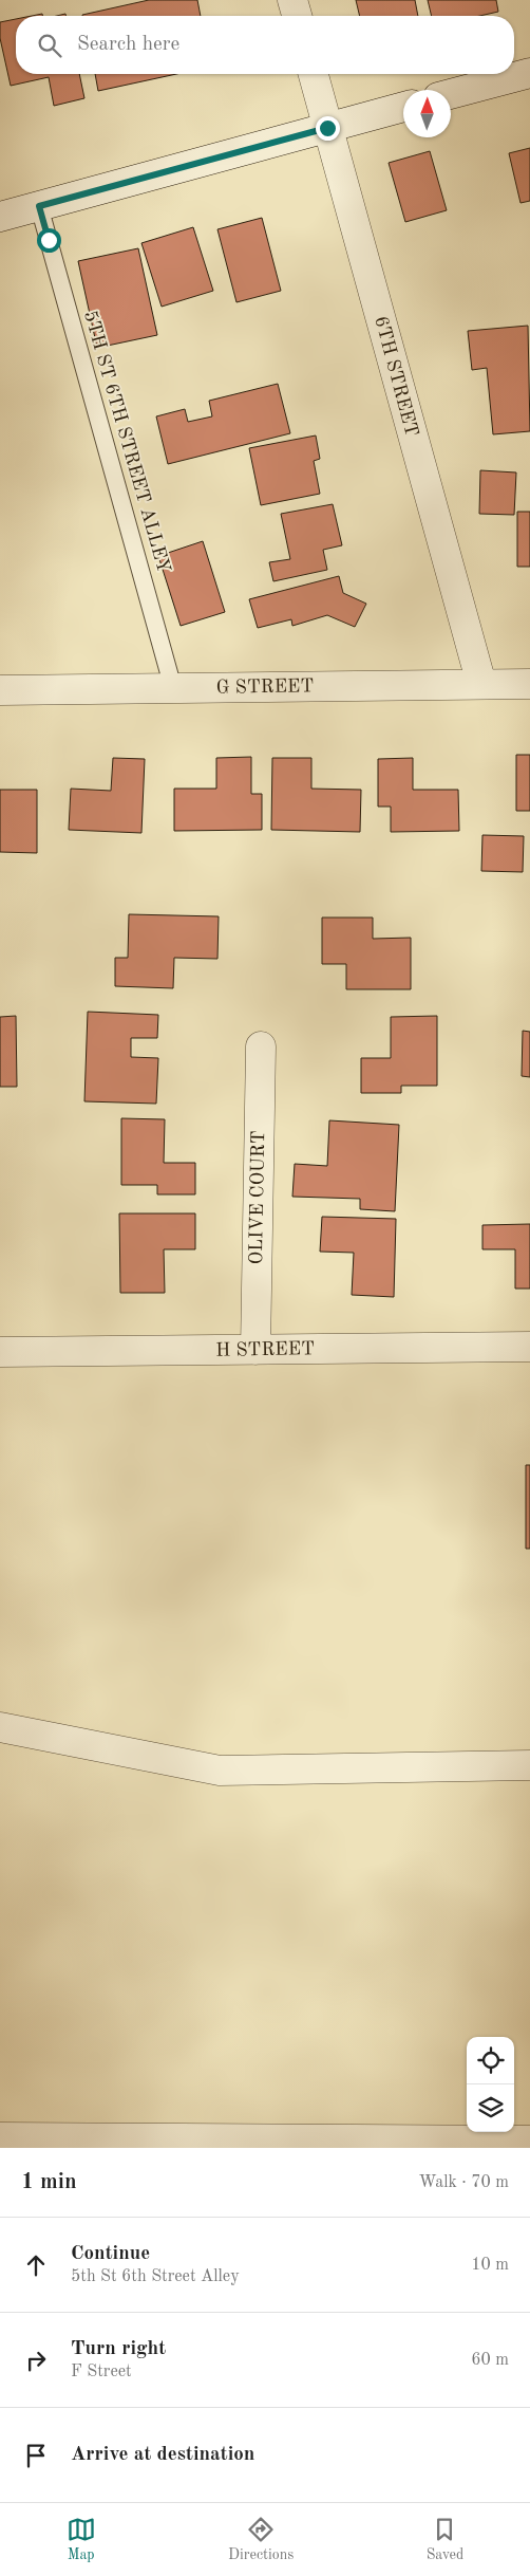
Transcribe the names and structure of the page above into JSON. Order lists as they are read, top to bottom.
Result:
{
  "streets": {
    "street": [
      "6TH STREET",
      "G STREET",
      "OLIVE COURT",
      "H STREET"
    ],
    "lane": ["5TH ST 6TH STREET ALLEY"]
  },
  "crossings": [
    ["6TH STREET", "G STREET"],
    ["5TH ST 6TH STREET ALLEY", "G STREET"],
    ["OLIVE COURT", "H STREET"]
  ],
  "north": "top",
  "page": {
    "search": "Search here",
    "heading": ["1 min", "Walk · 70 m"],
    "list": [
      ["Continue", "5th St 6th Street Alley", "10 m"],
      ["Turn right", "F Street", "60 m"],
      "Arrive at destination"
    ],
    "nav": ["Map", "Directions", "Saved"]
  }
}
